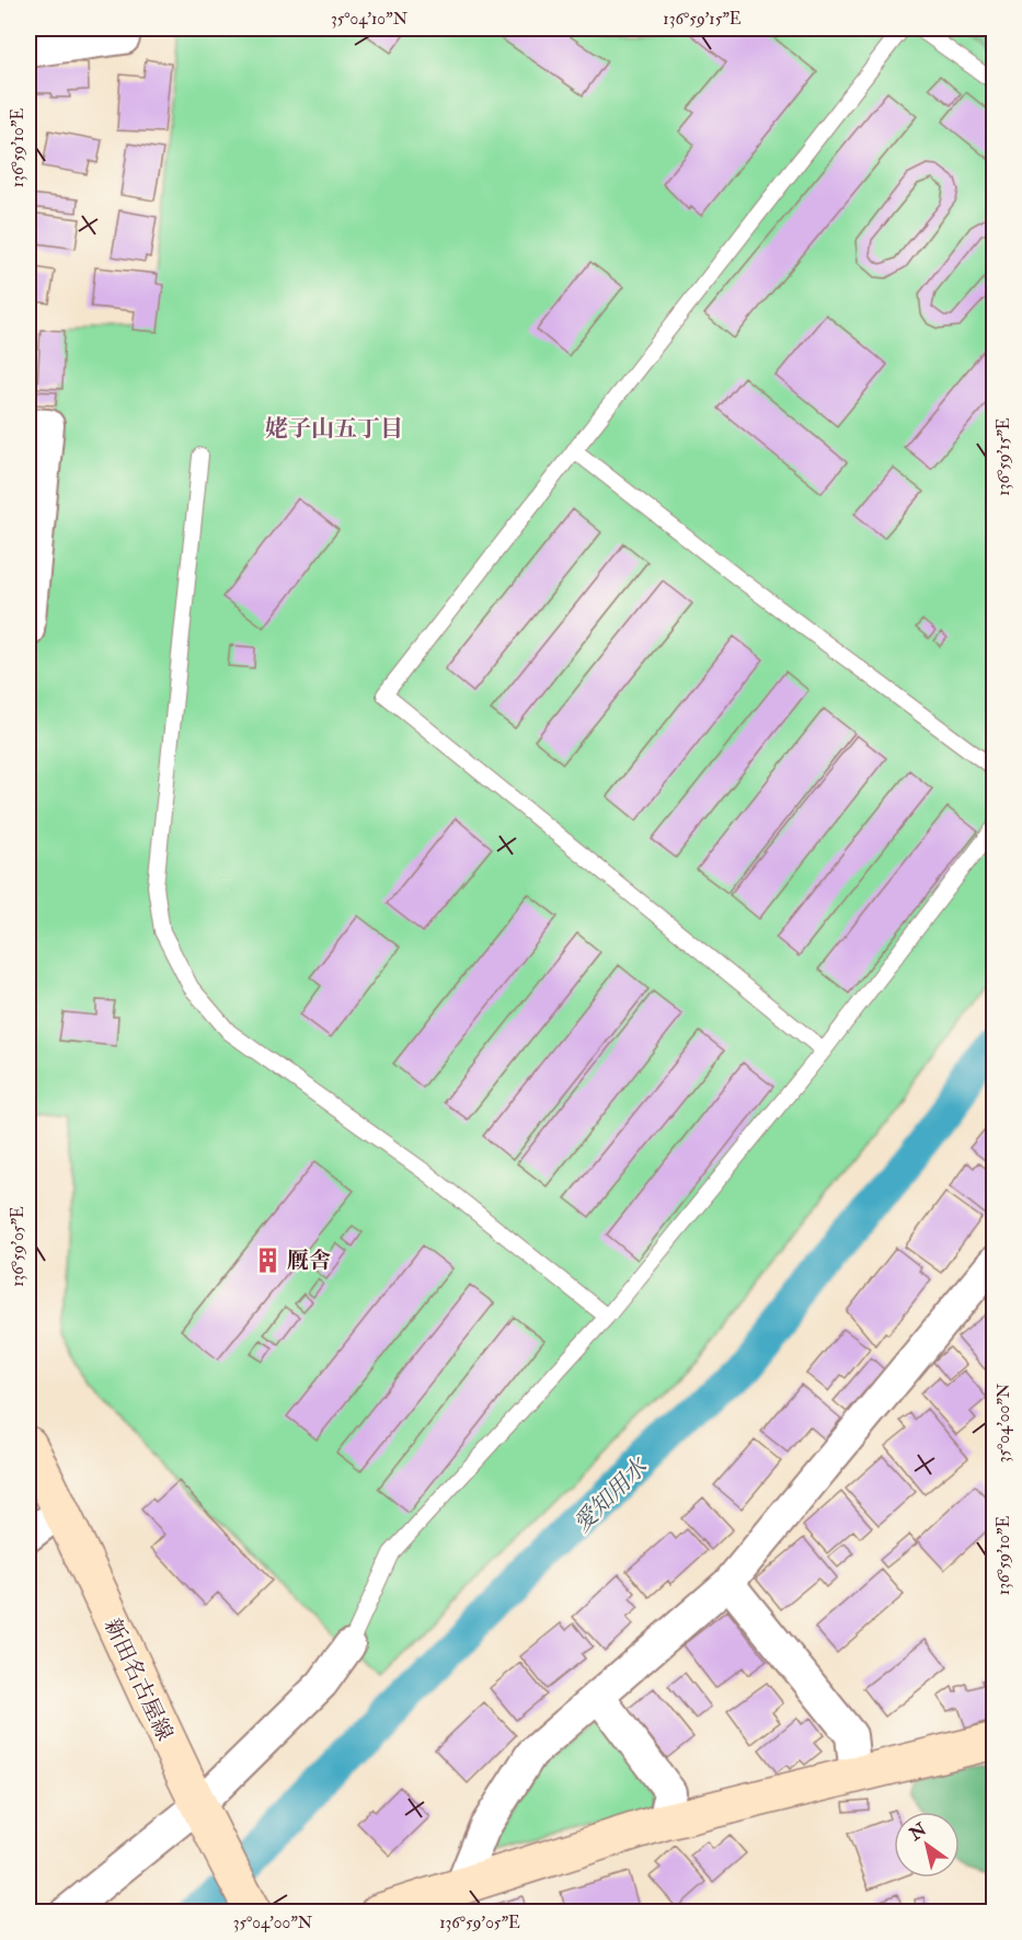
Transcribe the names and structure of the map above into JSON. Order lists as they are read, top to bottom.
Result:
{
  "streets": {
    "street": ["新田名古屋線"]
  },
  "districts": ["姥子山五丁目"],
  "water": ["愛知用水"],
  "places": {
    "building": ["厩舎"]
  },
  "north": "top left",
  "coordinates": [
    "35°04'10\"N",
    "136°59'15\"E",
    "136°59'10\"E",
    "136°59'05\"E",
    "35°04'00\"N"
  ]
}
